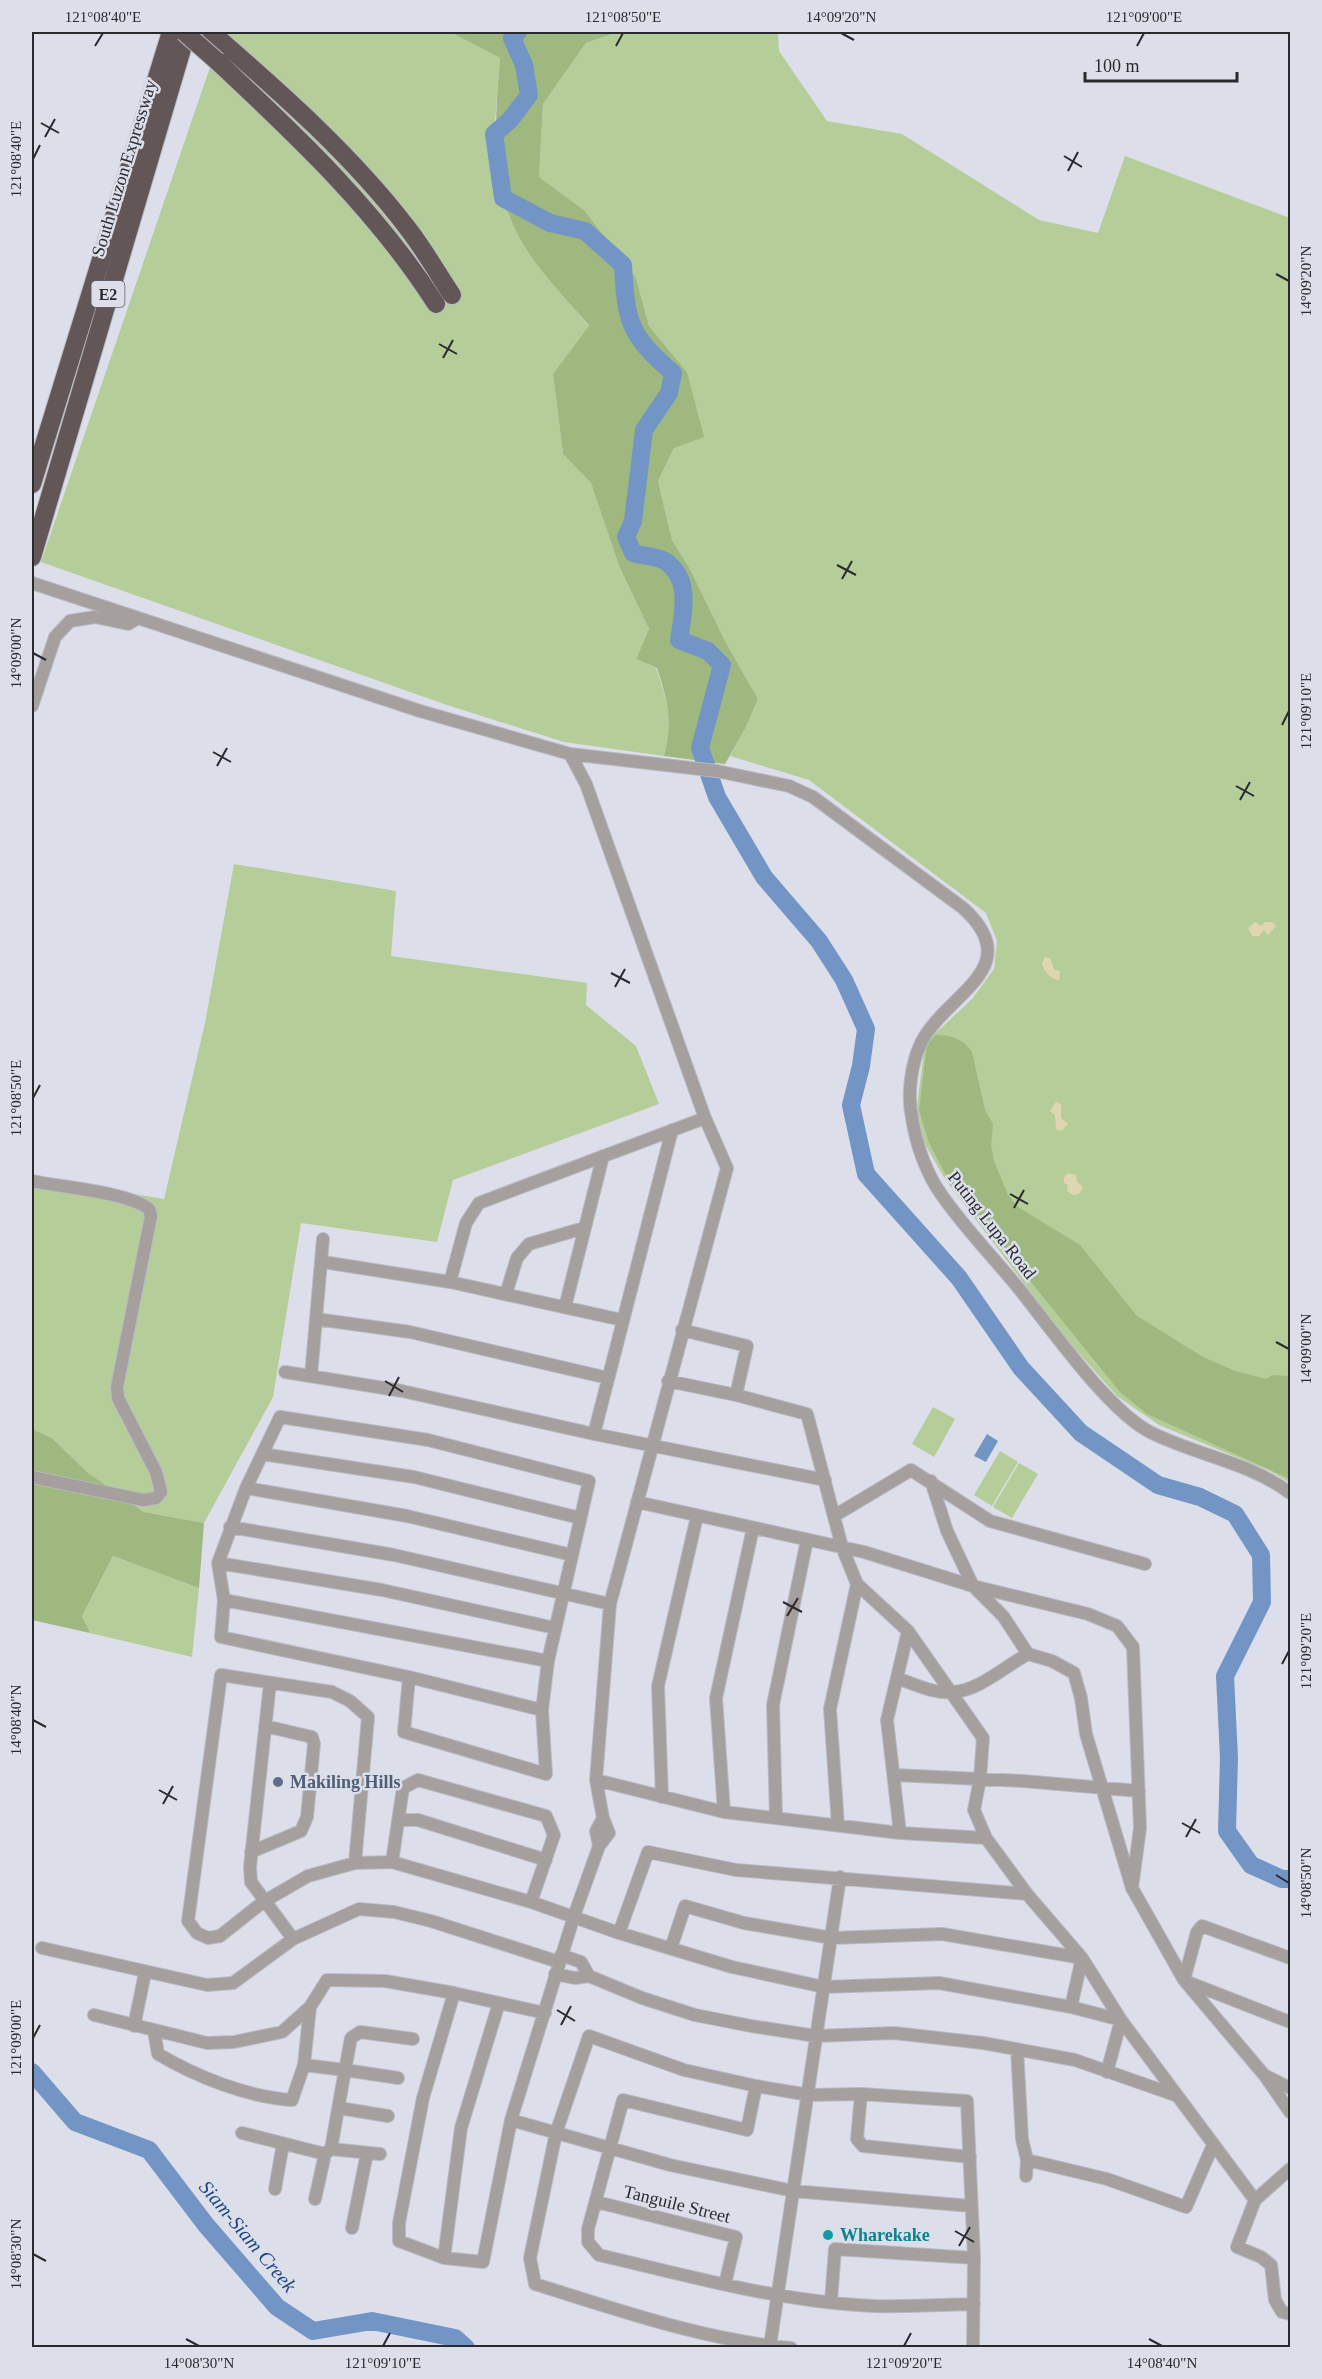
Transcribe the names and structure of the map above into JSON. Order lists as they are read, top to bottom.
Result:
{
  "streets": {
    "highway": ["South Luzon Expressway", "E2"],
    "street": ["Puting Lupa Road", "Tanguile Street"]
  },
  "water": ["Siam-Siam Creek"],
  "places": ["Makiling Hills", "Wharekake"],
  "scale_bar": "100 m",
  "coordinates": [
    "121°08'40\"E",
    "121°08'50\"E",
    "14°09'20\"N",
    "121°09'00\"E",
    "14°09'00\"N",
    "121°09'10\"E",
    "121°09'20\"E",
    "14°08'40\"N",
    "14°08'50\"N",
    "14°08'30\"N"
  ]
}
